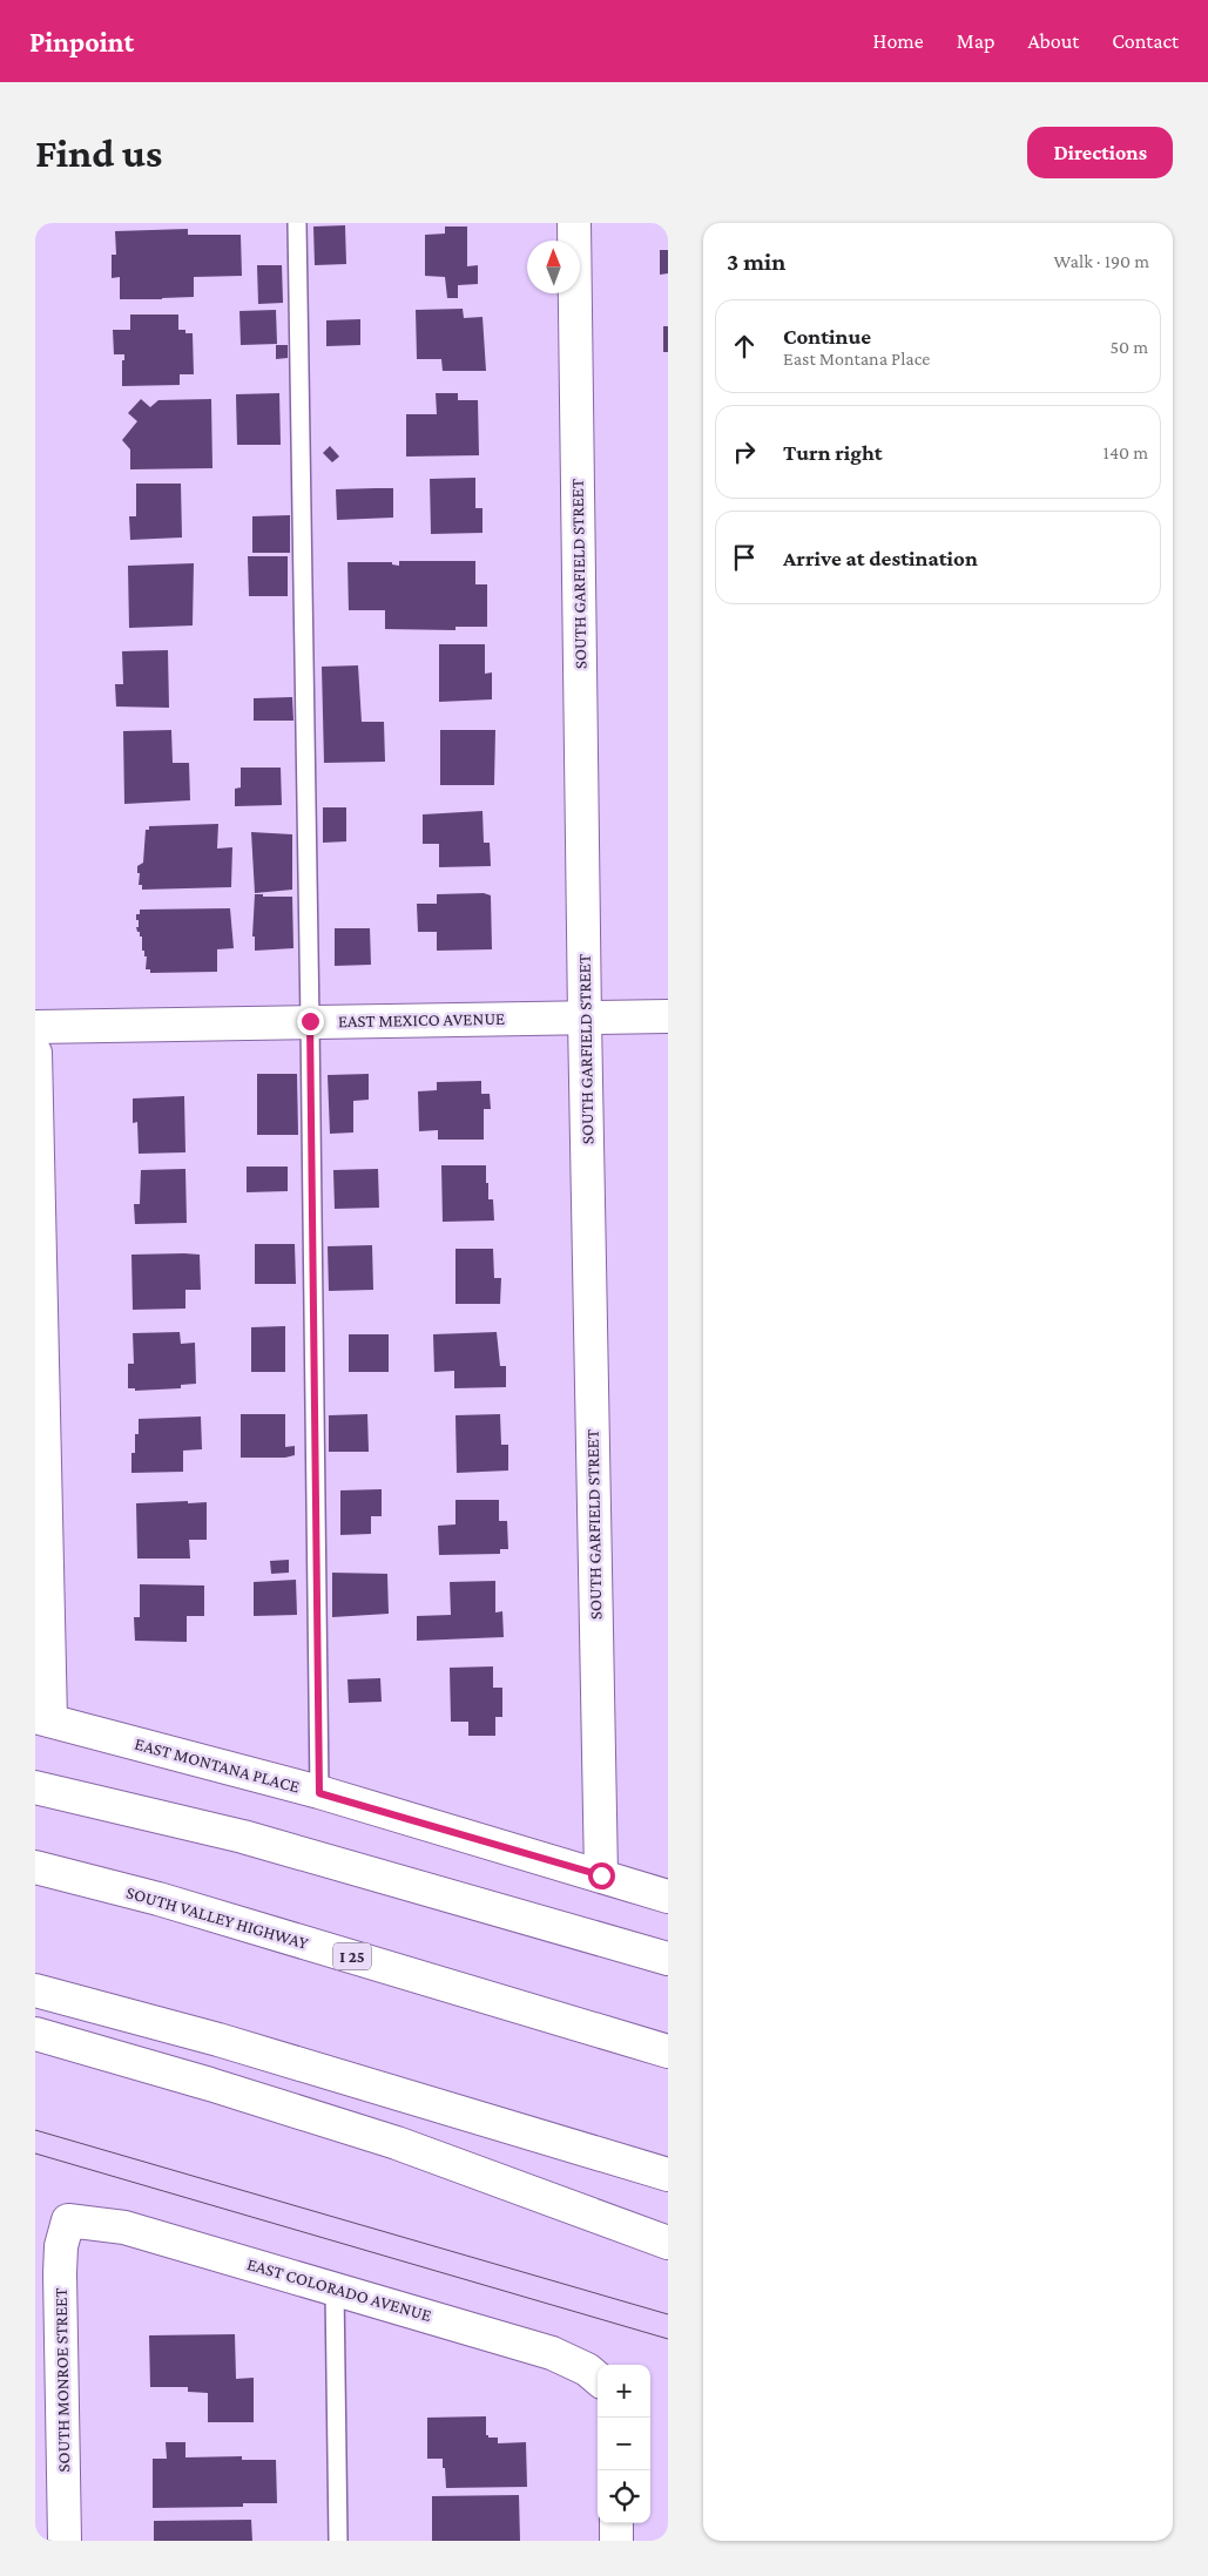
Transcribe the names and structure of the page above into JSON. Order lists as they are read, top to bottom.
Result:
{
  "streets": {
    "main road": [
      "SOUTH GARFIELD STREET",
      "EAST MEXICO AVENUE",
      "EAST MONTANA PLACE",
      "SOUTH VALLEY HIGHWAY",
      "I 25",
      "EAST COLORADO AVENUE",
      "SOUTH MONROE STREET"
    ]
  },
  "crossings": [
    ["SOUTH GARFIELD STREET", "EAST MEXICO AVENUE"],
    ["SOUTH GARFIELD STREET", "EAST MONTANA PLACE"],
    ["EAST COLORADO AVENUE", "SOUTH MONROE STREET"]
  ],
  "north": "top",
  "page": {
    "header": "Pinpoint",
    "nav": [
      "Home",
      "Map",
      "About",
      "Contact"
    ],
    "buttons": "Directions",
    "title": "Find us",
    "heading": ["3 min", "Walk · 190 m"],
    "list": [
      ["Continue", "East Montana Place", "50 m"],
      ["Turn right", "140 m"],
      "Arrive at destination"
    ],
    "map_buttons": ["+", "−"]
  }
}
